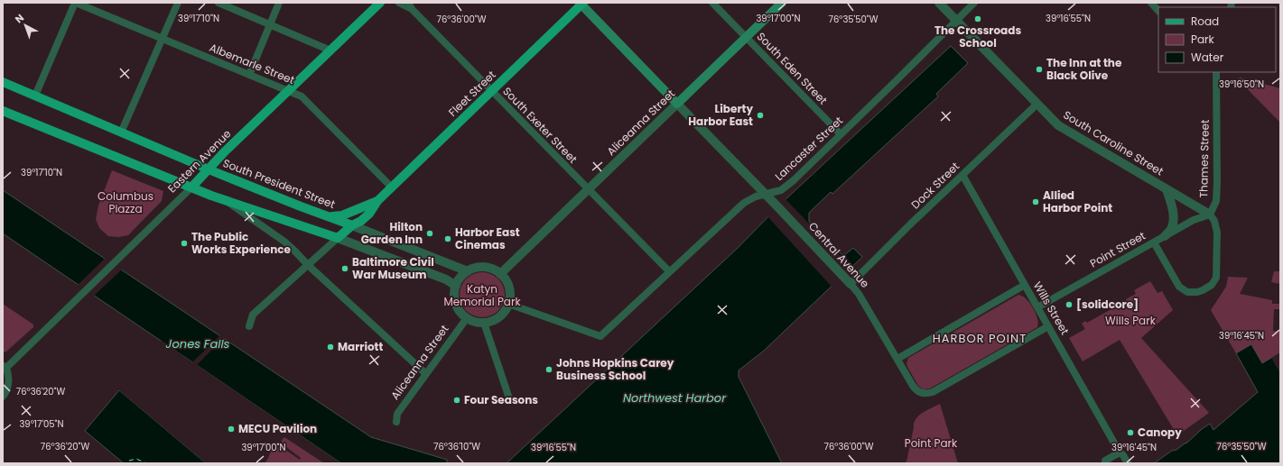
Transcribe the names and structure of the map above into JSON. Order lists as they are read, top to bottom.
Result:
{
  "streets": {
    "main road": [
      "Fleet Street",
      "Aliceanna Street",
      "Eastern Avenue",
      "South President Street"
    ],
    "street": [
      "Albemarle Street",
      "South Eden Street",
      "South Exeter Street",
      "South Caroline Street",
      "Lancaster Street",
      "Thames Street",
      "Dock Street",
      "Point Street",
      "Central Avenue",
      "Wills Street"
    ]
  },
  "crossings": [
    ["Albemarle Street", "Fleet Street"],
    ["Albemarle Street", "Eastern Avenue"],
    ["South Eden Street", "Aliceanna Street"],
    ["South Eden Street", "Lancaster Street"],
    ["Fleet Street", "South Exeter Street"],
    ["Fleet Street", "South President Street"],
    ["Aliceanna Street", "South Exeter Street"],
    ["Aliceanna Street", "Lancaster Street"],
    ["Aliceanna Street", "South President Street"],
    ["Aliceanna Street", "Central Avenue"],
    ["South Exeter Street", "Lancaster Street"],
    ["South Caroline Street", "Lancaster Street"],
    ["South Caroline Street", "Thames Street"],
    ["South Caroline Street", "Dock Street"],
    ["South Caroline Street", "Point Street"],
    ["Lancaster Street", "South President Street"],
    ["Lancaster Street", "Central Avenue"],
    ["Thames Street", "Point Street"],
    ["Eastern Avenue", "South President Street"],
    ["Dock Street", "Central Avenue"],
    ["Dock Street", "Wills Street"],
    ["Point Street", "Wills Street"],
    ["Central Avenue", "Wills Street"]
  ],
  "districts": ["HARBOR POINT"],
  "water": ["Jones Falls", "Northwest Harbor"],
  "parks": [
    "Columbus Piazza",
    "Katyn Memorial Park",
    "Wills Park",
    "Point Park"
  ],
  "places": [
    "The Crossroads School",
    "The Inn at the Black Olive",
    "Liberty Harbor East",
    "Allied Harbor Point",
    "Hilton Garden Inn",
    "Harbor East Cinemas",
    "The Public Works Experience",
    "Baltimore Civil War Museum",
    "[solidcore]",
    "Marriott",
    "Johns Hopkins Carey Business School",
    "Four Seasons",
    "MECU Pavilion",
    "Canopy"
  ],
  "legend": ["Road", "Park", "Water"],
  "north": "top left",
  "coordinates": [
    "39°17'10\"N",
    "39°17'00\"N",
    "39°16'55\"N",
    "76°36'00\"W",
    "76°35'50\"W",
    "39°16'50\"N",
    "39°16'45\"N",
    "76°36'20\"W",
    "39°17'05\"N",
    "76°36'10\"W"
  ]
}
